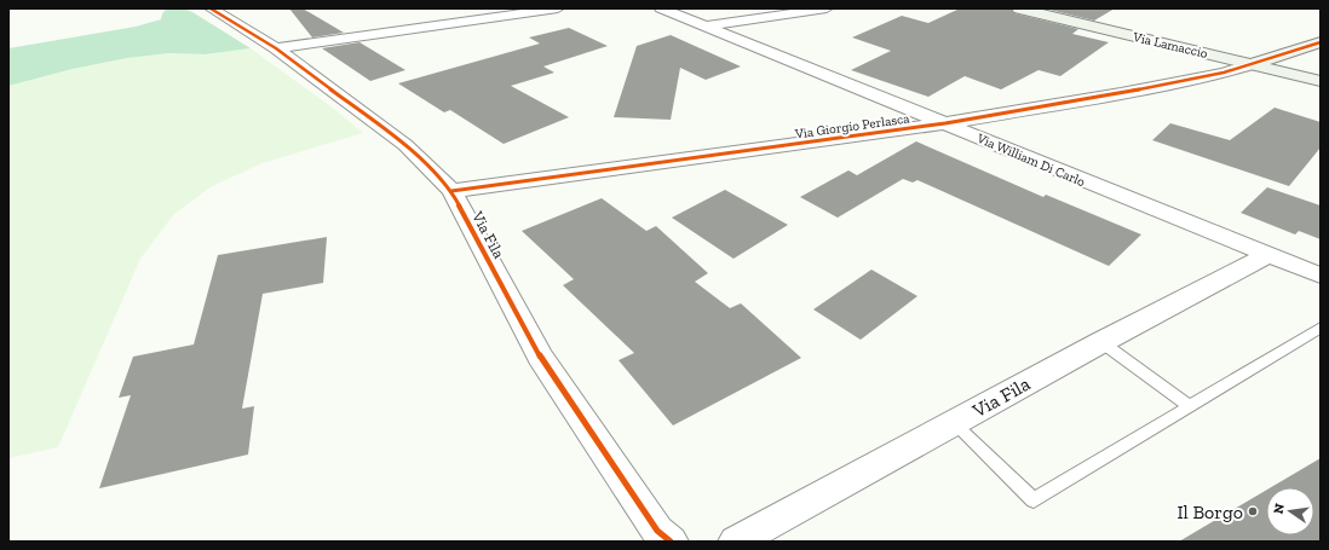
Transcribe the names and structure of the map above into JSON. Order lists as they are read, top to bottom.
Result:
{
  "streets": {
    "street": [
      "Via Lamaccio",
      "Via Giorgio Perlasca",
      "Via William Di Carlo",
      "Via Fila"
    ]
  },
  "crossings": [
    ["Via Lamaccio", "Via Giorgio Perlasca"],
    ["Via Giorgio Perlasca", "Via William Di Carlo"],
    ["Via Giorgio Perlasca", "Via Fila"],
    ["Via William Di Carlo", "Via Fila"]
  ],
  "places": ["Il Borgo"],
  "north": "left"
}
